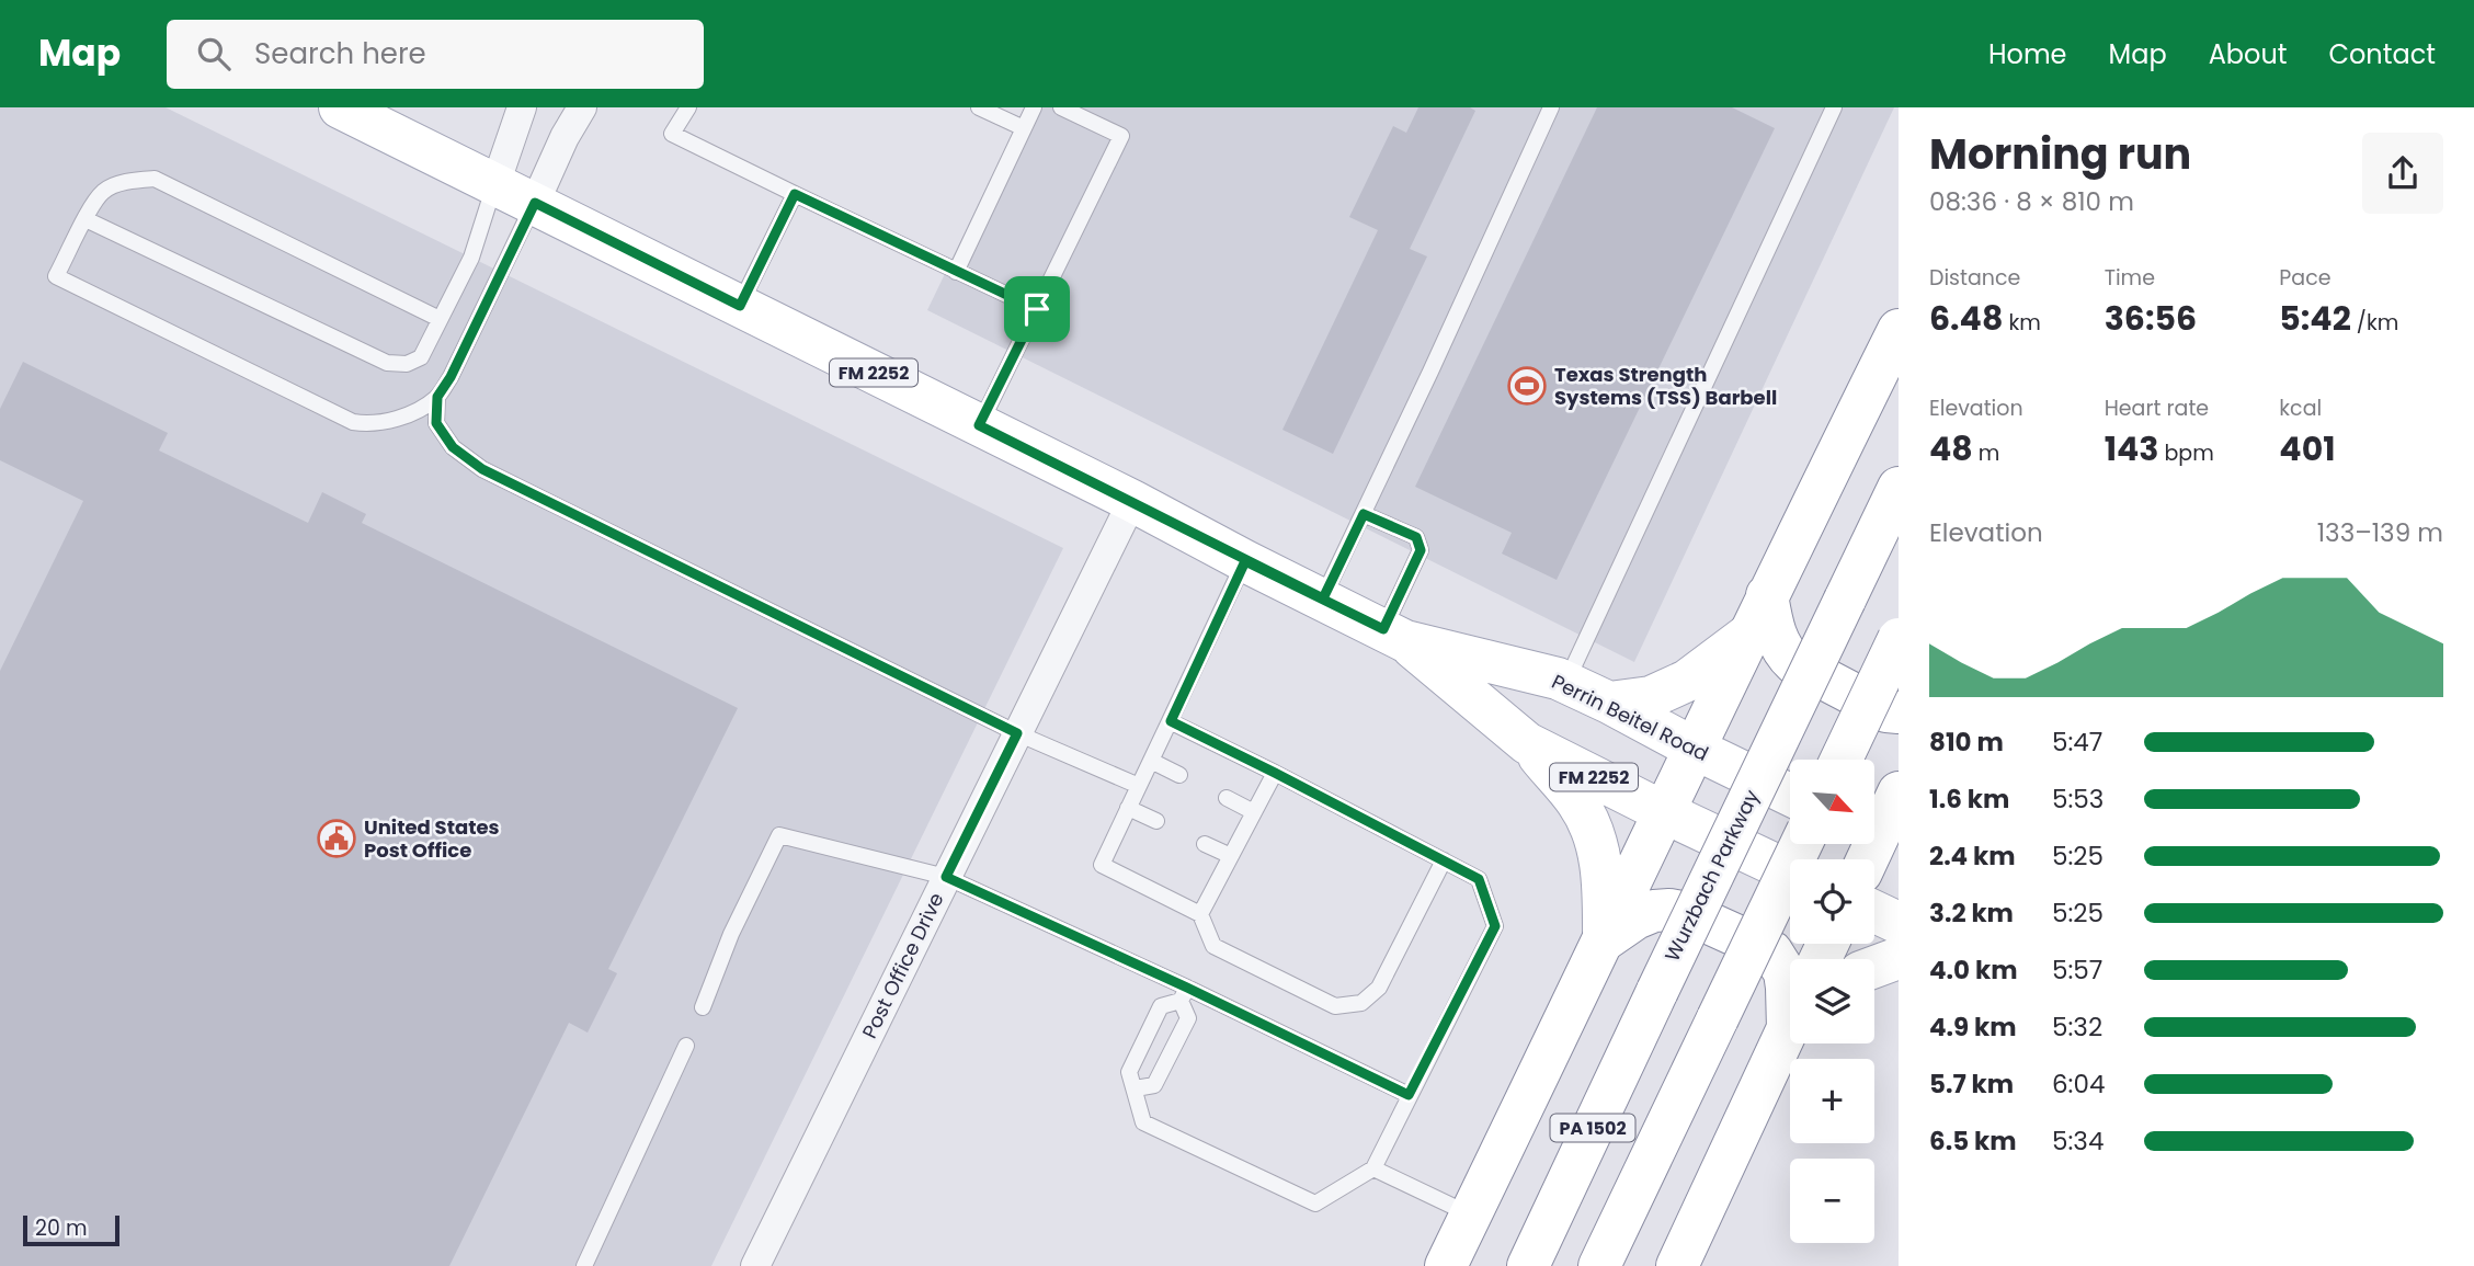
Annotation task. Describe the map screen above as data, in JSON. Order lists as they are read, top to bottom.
{
  "streets": {
    "main road": [
      "FM 2252",
      "Perrin Beitel Road",
      "Wurzbach Parkway",
      "PA 1502"
    ],
    "street": ["Post Office Drive"]
  },
  "crossings": [
    ["Perrin Beitel Road", "Post Office Drive"]
  ],
  "places": {
    "sports": ["Texas Strength Systems (TSS) Barbell"],
    "public building": ["United States Post Office"]
  },
  "scale_bar": "20 m",
  "north": "bottom right",
  "page": {
    "header": "Map",
    "search": "Search here",
    "nav": [
      "Home",
      "Map",
      "About",
      "Contact"
    ],
    "heading": ["Morning run", "08:36 · 8 × 810 m"],
    "stats": [
      ["Distance", "6.48 km"],
      ["Time", "36:56"],
      ["Pace", "5:42 /km"],
      ["Elevation", "48 m"],
      ["Heart rate", "143 bpm"],
      ["kcal", "401"]
    ],
    "chart": ["Elevation", "133–139 m"],
    "list": [
      {
        "name": "810 m",
        "note": "5:47"
      },
      {
        "name": "1.6 km",
        "note": "5:53"
      },
      {
        "name": "2.4 km",
        "note": "5:25"
      },
      {
        "name": "3.2 km",
        "note": "5:25"
      },
      {
        "name": "4.0 km",
        "note": "5:57"
      },
      {
        "name": "4.9 km",
        "note": "5:32"
      },
      {
        "name": "5.7 km",
        "note": "6:04"
      },
      {
        "name": "6.5 km",
        "note": "5:34"
      }
    ],
    "map_buttons": ["+", "−"],
    "scale": "20 m"
  }
}
